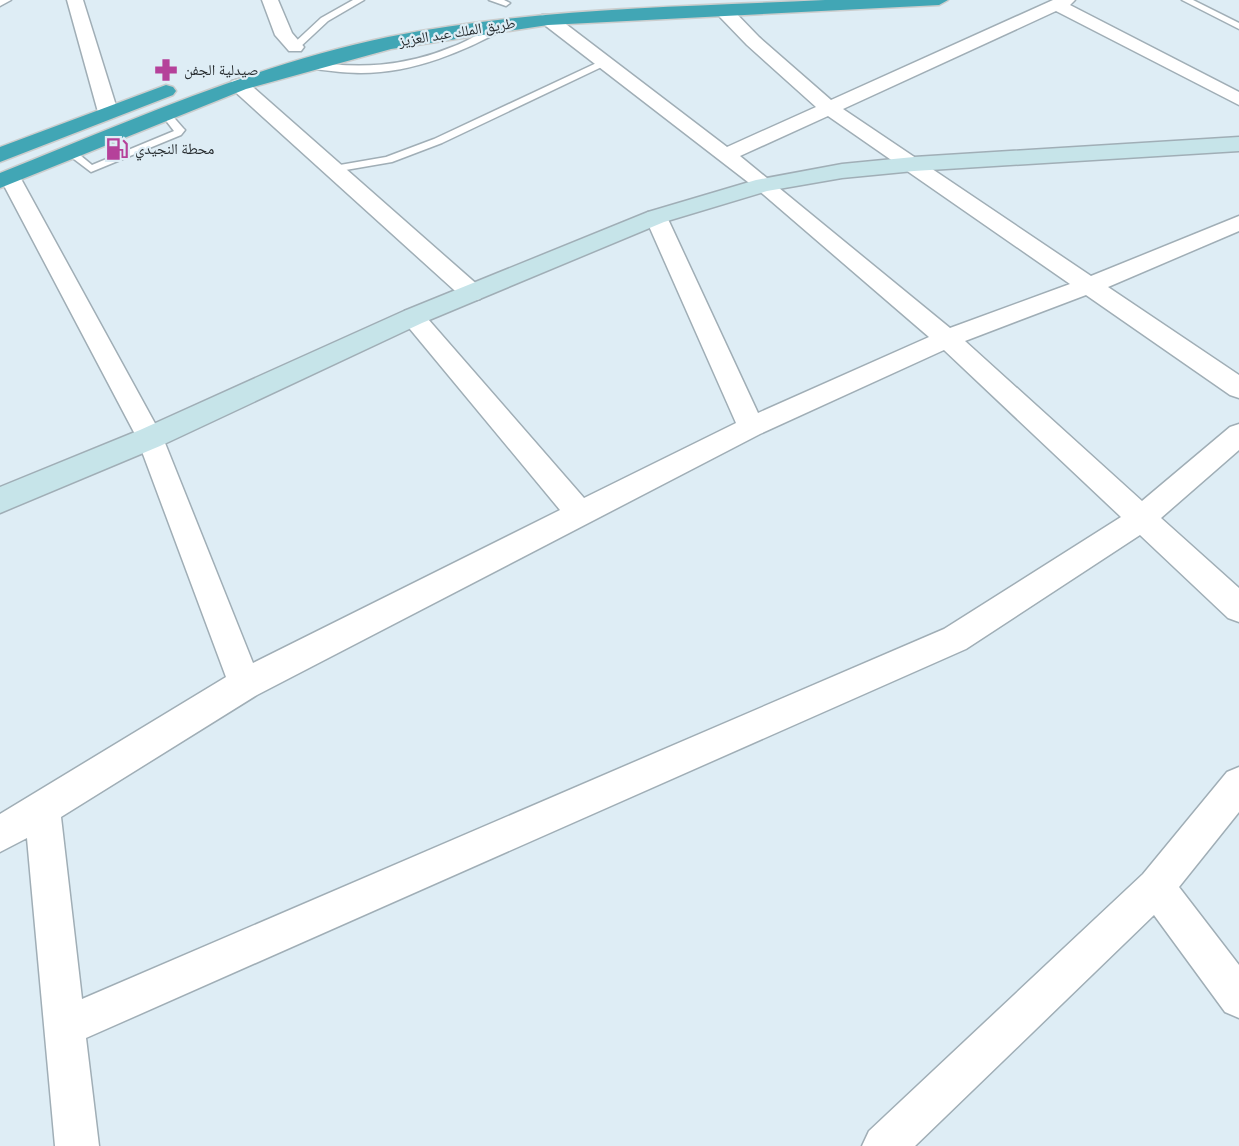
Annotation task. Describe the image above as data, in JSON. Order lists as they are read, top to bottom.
{
  "streets": {
    "highway": ["طريق الملك عبد العزيز"]
  },
  "places": {
    "pharmacy": ["صيدلية الجفن"],
    "fuel station": ["محطة النجيدي"]
  }
}
